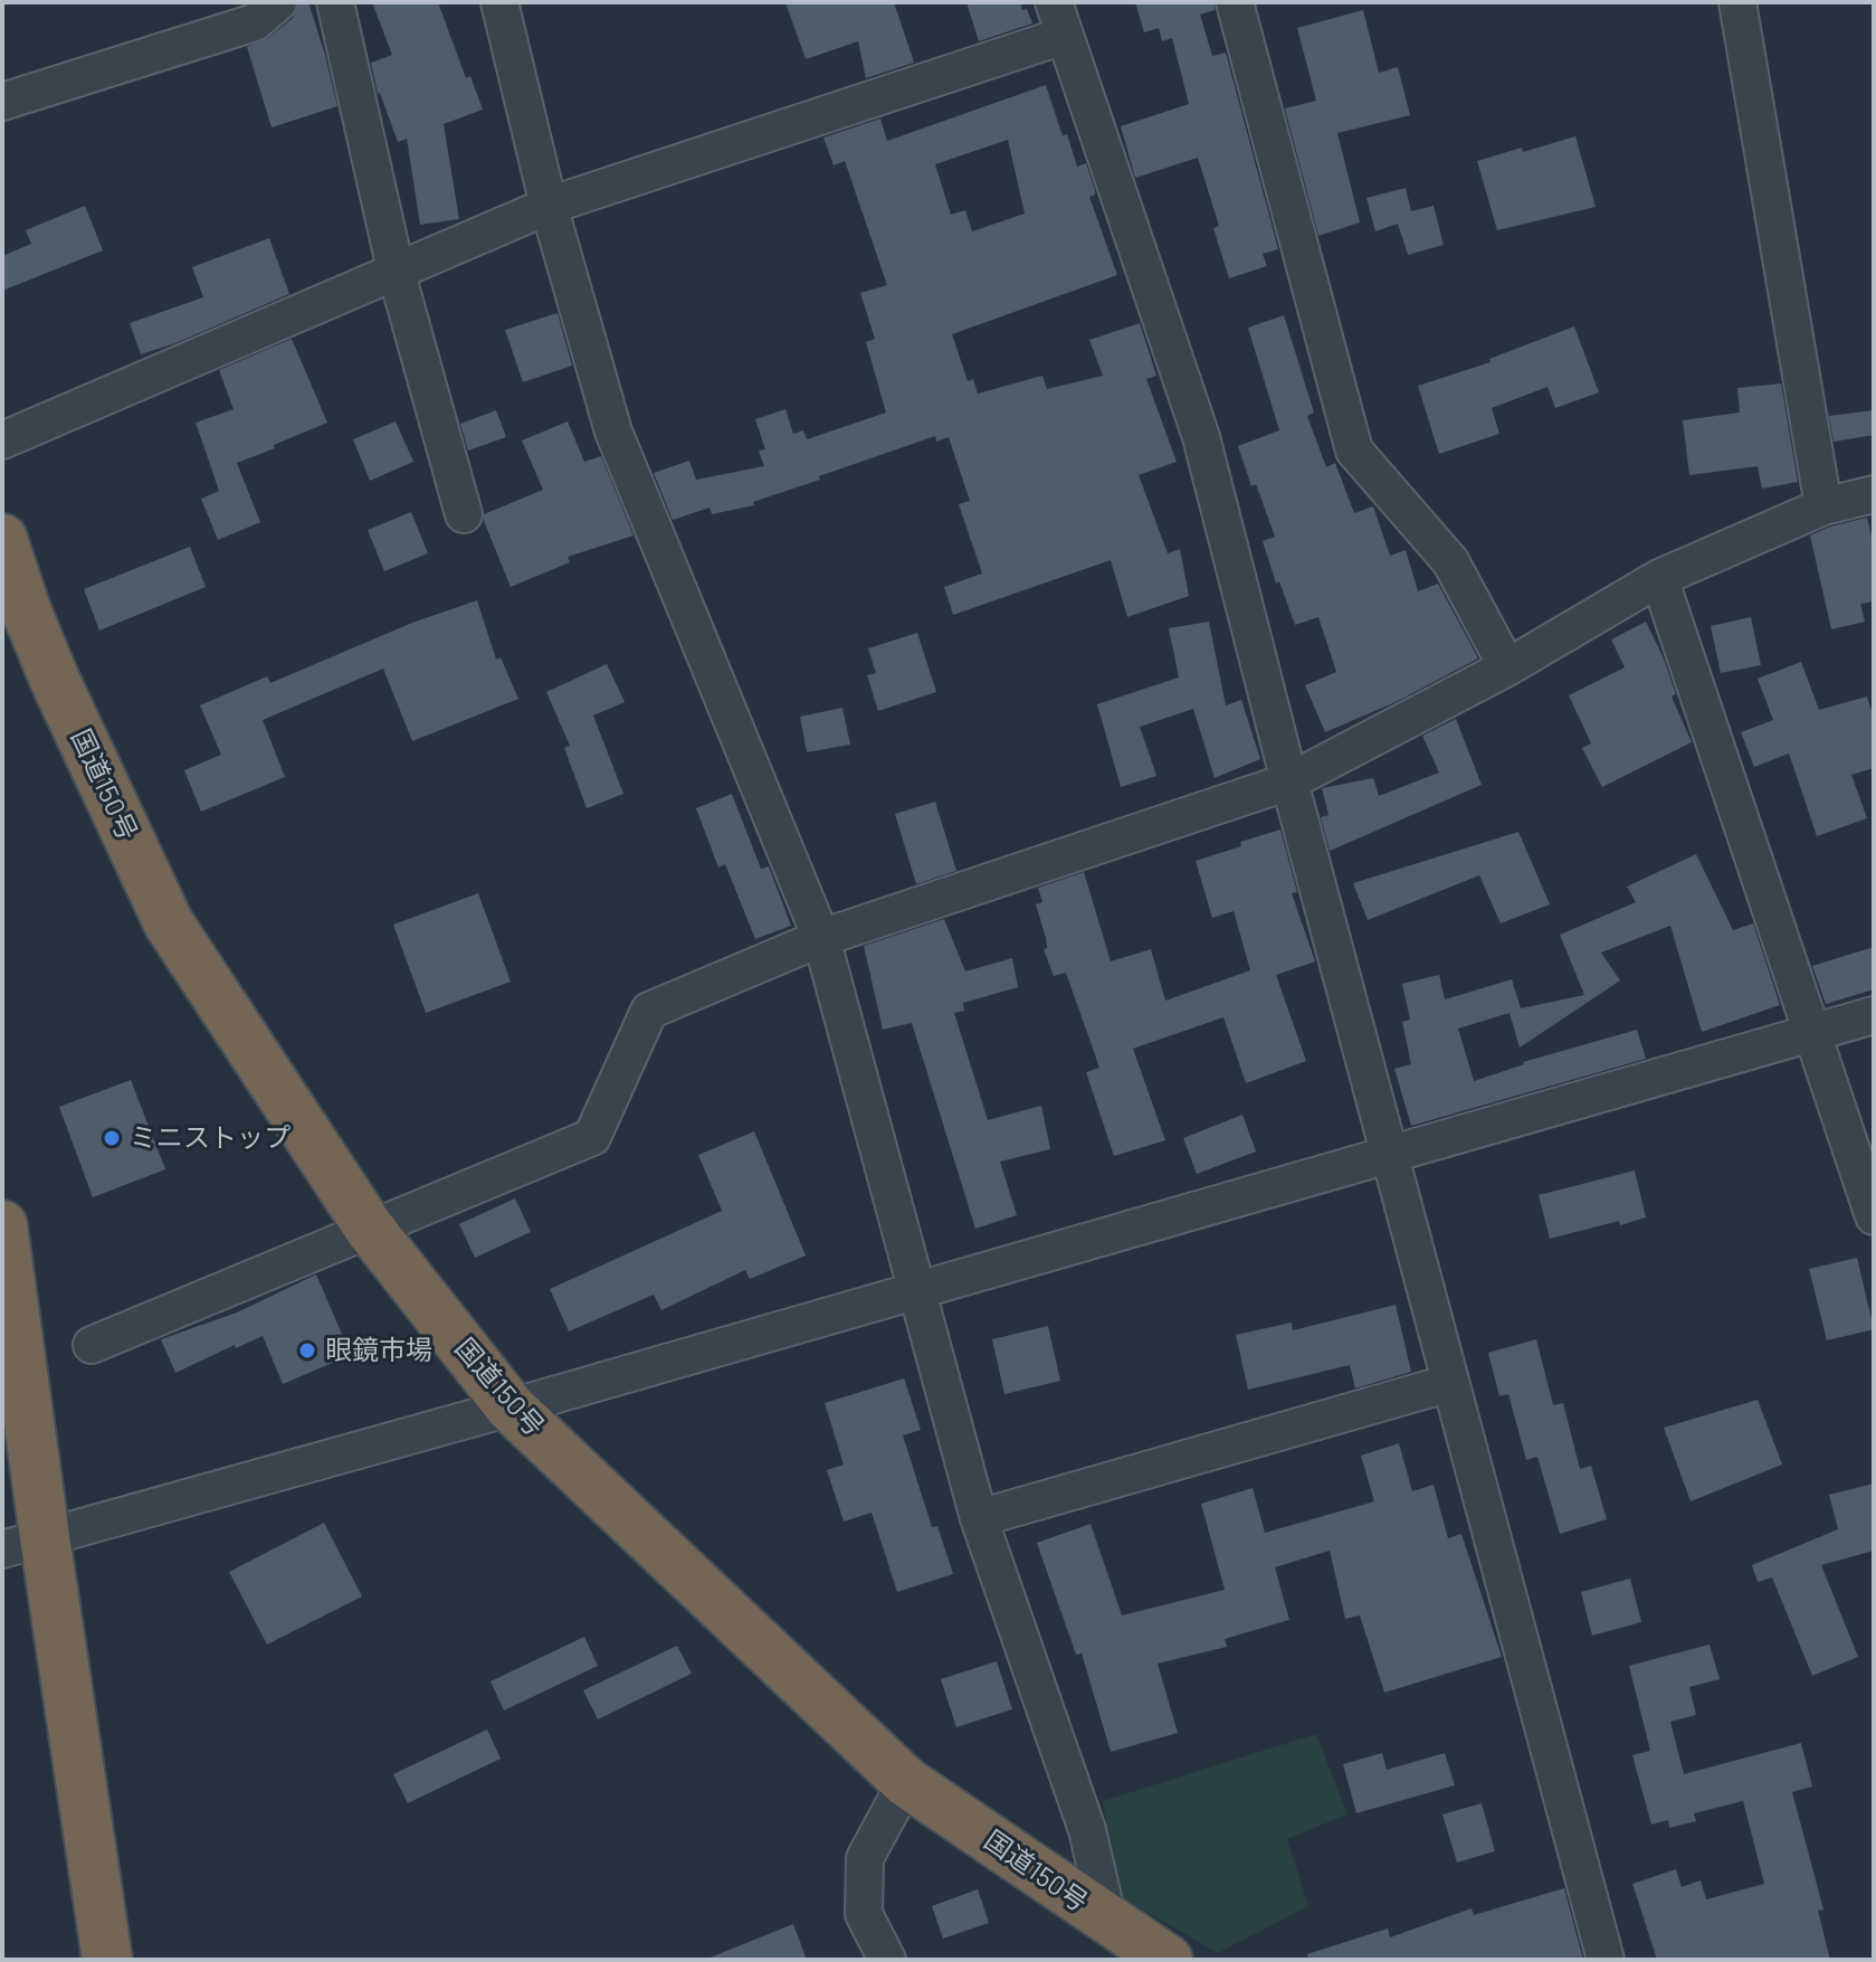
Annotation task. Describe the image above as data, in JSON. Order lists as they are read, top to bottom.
{
  "streets": {
    "highway": ["国道150号"]
  },
  "places": ["ミニストップ", "眼鏡市場"]
}
